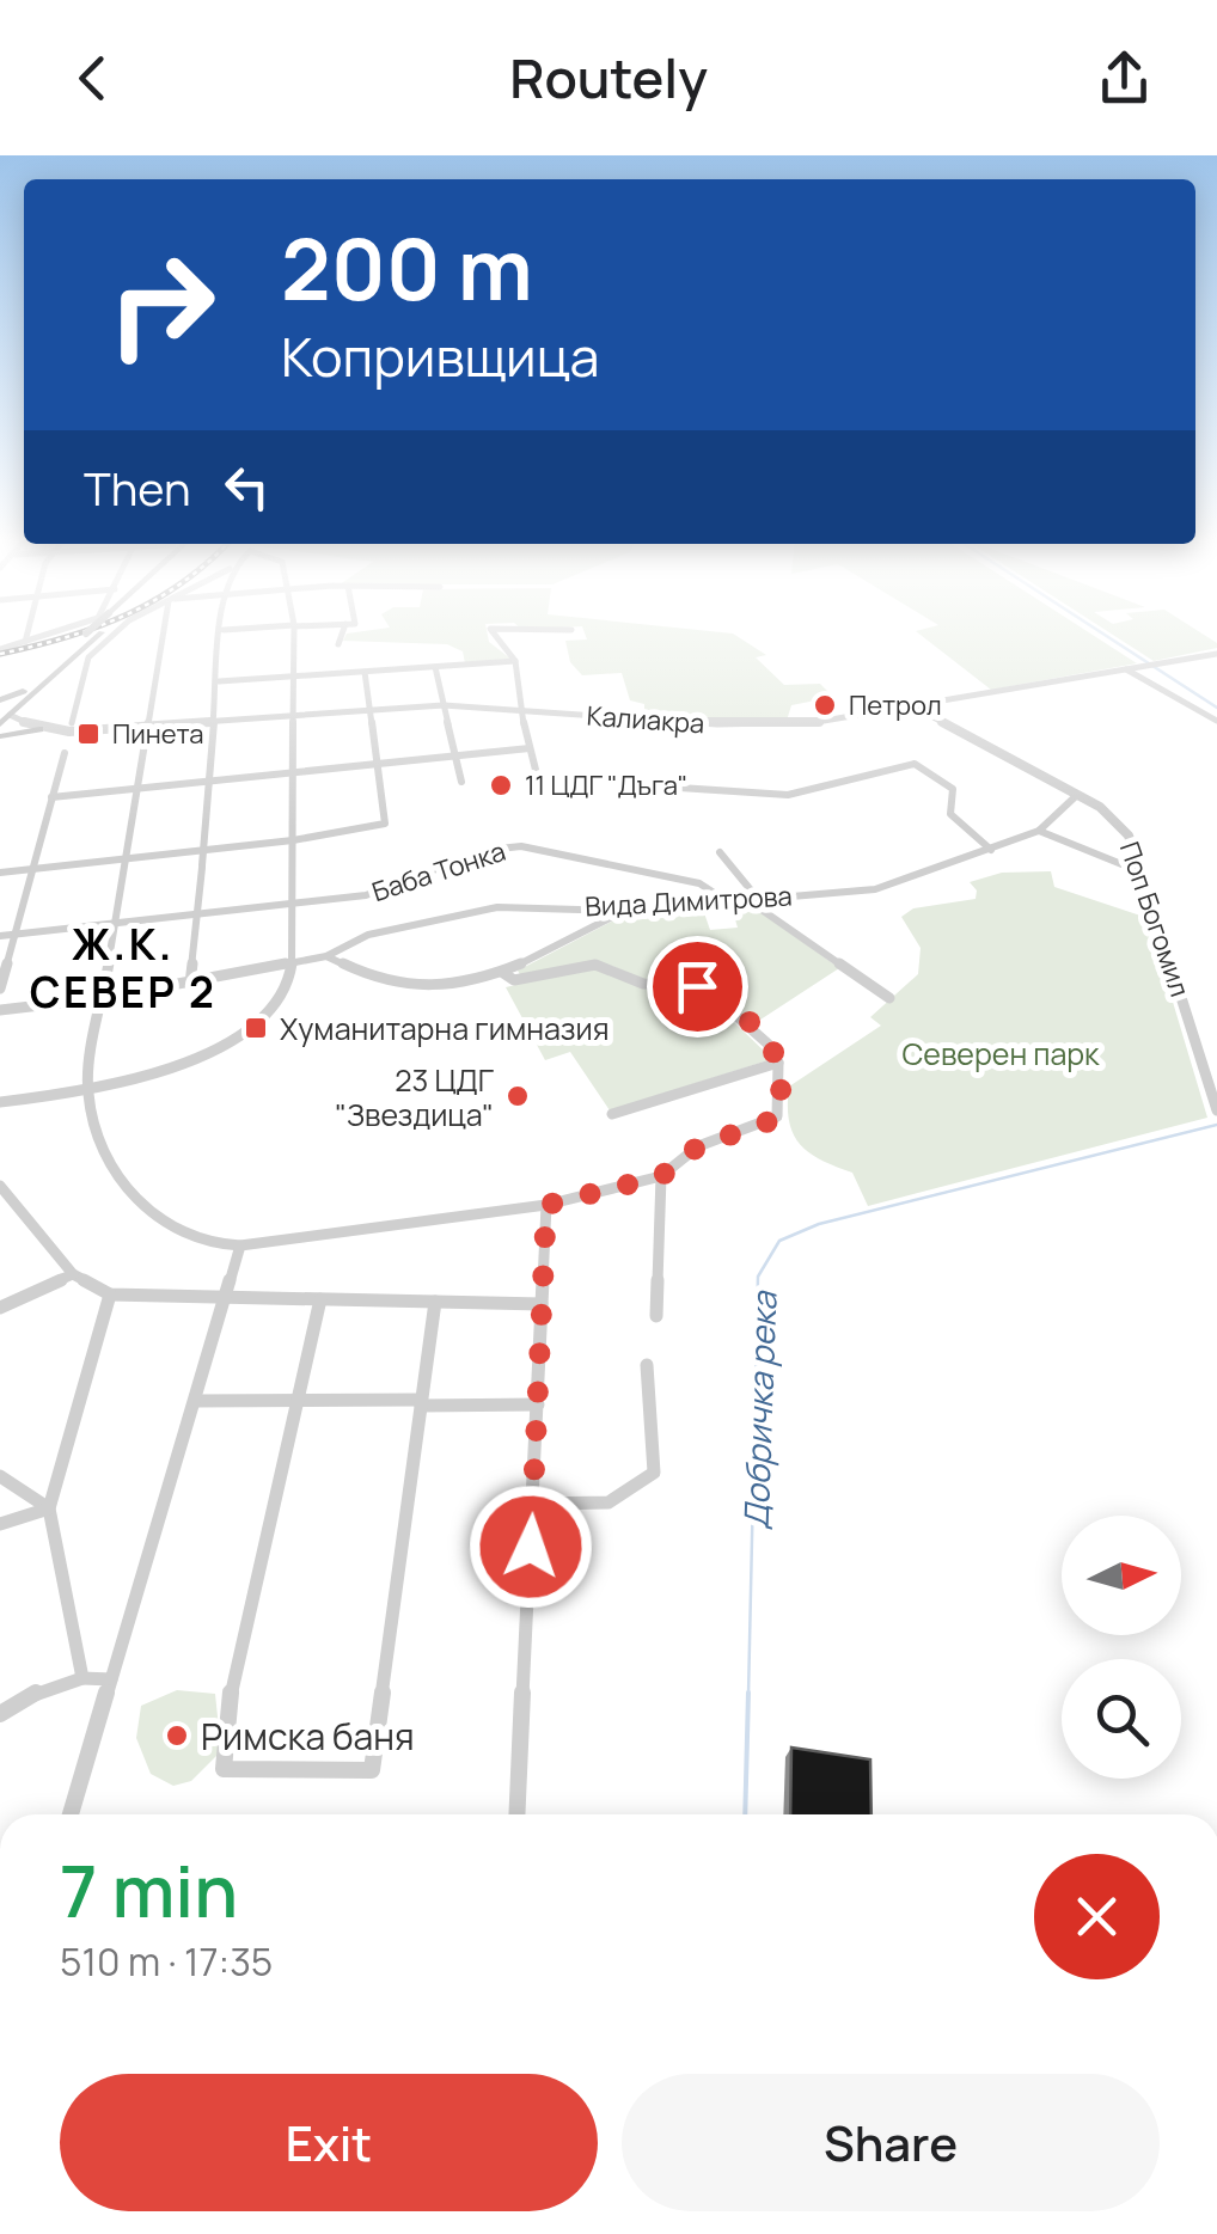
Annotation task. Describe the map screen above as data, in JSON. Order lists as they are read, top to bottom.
{
  "streets": {
    "street": [
      "Калиакра",
      "Баба Тонка",
      "Вида Димитрова",
      "Поп Богомил"
    ]
  },
  "crossings": [
    ["Калиакра", "Поп Богомил"],
    ["Баба Тонка", "Вида Димитрова"],
    ["Вида Димитрова", "Поп Богомил"]
  ],
  "districts": ["Ж.К. СЕВЕР 2"],
  "water": ["Добричка река"],
  "parks": ["Северен парк"],
  "places": {
    "other": [
      "Петрол",
      "11 ЦДГ \"Дъга\"",
      "23 ЦДГ \"Звездица\"",
      "Римска баня"
    ],
    "transit": ["Пинета", "Хуманитарна гимназия"]
  },
  "north": "right",
  "page": {
    "header": "Routely",
    "turn": ["200 m", "Копривщица"],
    "then": "Then",
    "heading": ["7 min", "510 m · 17:35"],
    "buttons": ["Exit", "Share"]
  }
}
